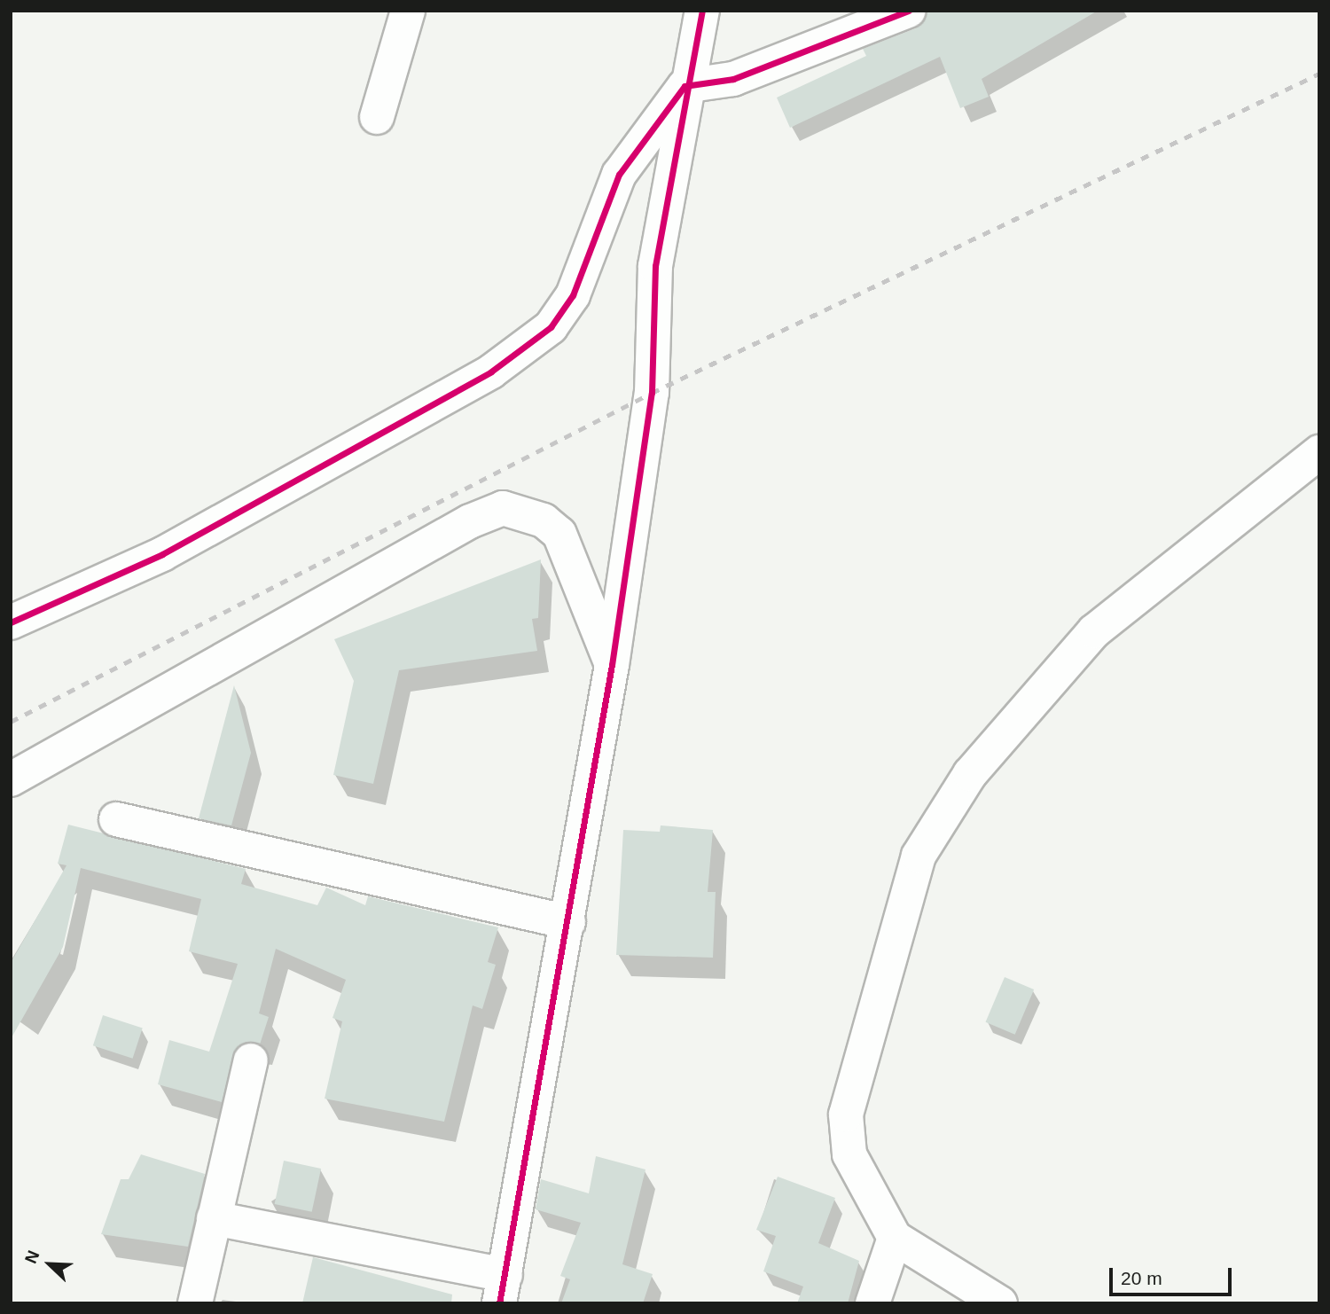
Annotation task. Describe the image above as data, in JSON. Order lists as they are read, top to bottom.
{
  "scale_bar": "20 m",
  "north": "top left"
}
